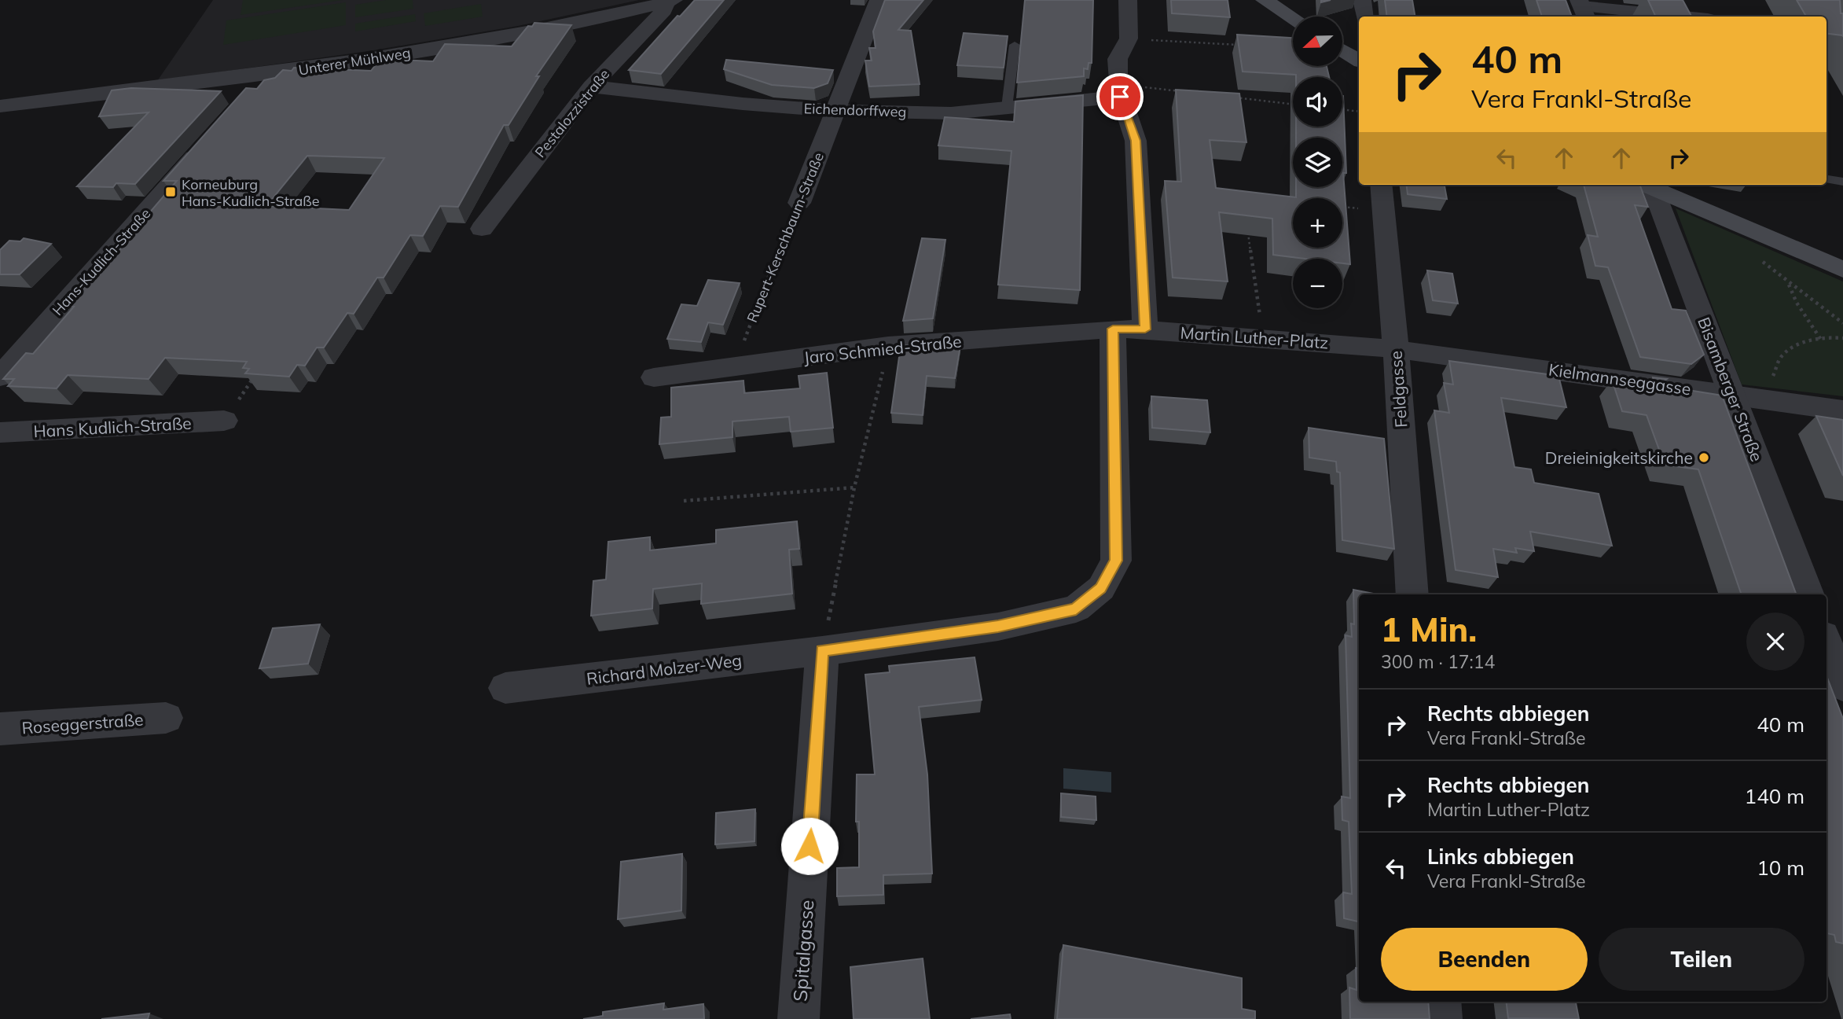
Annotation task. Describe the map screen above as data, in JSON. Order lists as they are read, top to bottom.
{
  "streets": {
    "street": [
      "Unterer Mühlweg",
      "Eichendorffweg",
      "Pestalozzistraße",
      "Rupert-Kerschbaum-Straße",
      "Hans-Kudlich-Straße",
      "Martin Luther-Platz",
      "Jaro Schmied-Straße",
      "Kielmannseggasse",
      "Feldgasse",
      "Bisamberger Straße",
      "Hans Kudlich-Straße",
      "Richard Molzer-Weg",
      "Roseggerstraße",
      "Spitalgasse"
    ]
  },
  "crossings": [
    ["Unterer Mühlweg", "Pestalozzistraße"],
    ["Eichendorffweg", "Pestalozzistraße"],
    ["Eichendorffweg", "Rupert-Kerschbaum-Straße"],
    ["Rupert-Kerschbaum-Straße", "Jaro Schmied-Straße"],
    ["Martin Luther-Platz", "Jaro Schmied-Straße"],
    ["Martin Luther-Platz", "Kielmannseggasse"],
    ["Martin Luther-Platz", "Feldgasse"],
    ["Martin Luther-Platz", "Richard Molzer-Weg"],
    ["Jaro Schmied-Straße", "Richard Molzer-Weg"],
    ["Kielmannseggasse", "Feldgasse"],
    ["Kielmannseggasse", "Bisamberger Straße"],
    ["Richard Molzer-Weg", "Spitalgasse"]
  ],
  "places": {
    "transit": ["Korneuburg Hans-Kudlich-Straße"],
    "other": ["Dreieinigkeitskirche"]
  },
  "north": "left",
  "page": {
    "map_buttons": ["+", "−"],
    "turn": ["40 m", "Vera Frankl-Straße"],
    "heading": ["1 Min.", "300 m · 17:14"],
    "list": [
      {
        "name": "Rechts abbiegen",
        "note": "Vera Frankl-Straße",
        "value": "40 m"
      },
      {
        "name": "Rechts abbiegen",
        "note": "Martin Luther-Platz",
        "value": "140 m"
      },
      {
        "name": "Links abbiegen",
        "note": "Vera Frankl-Straße",
        "value": "10 m"
      }
    ],
    "buttons": ["Beenden", "Teilen"]
  }
}
